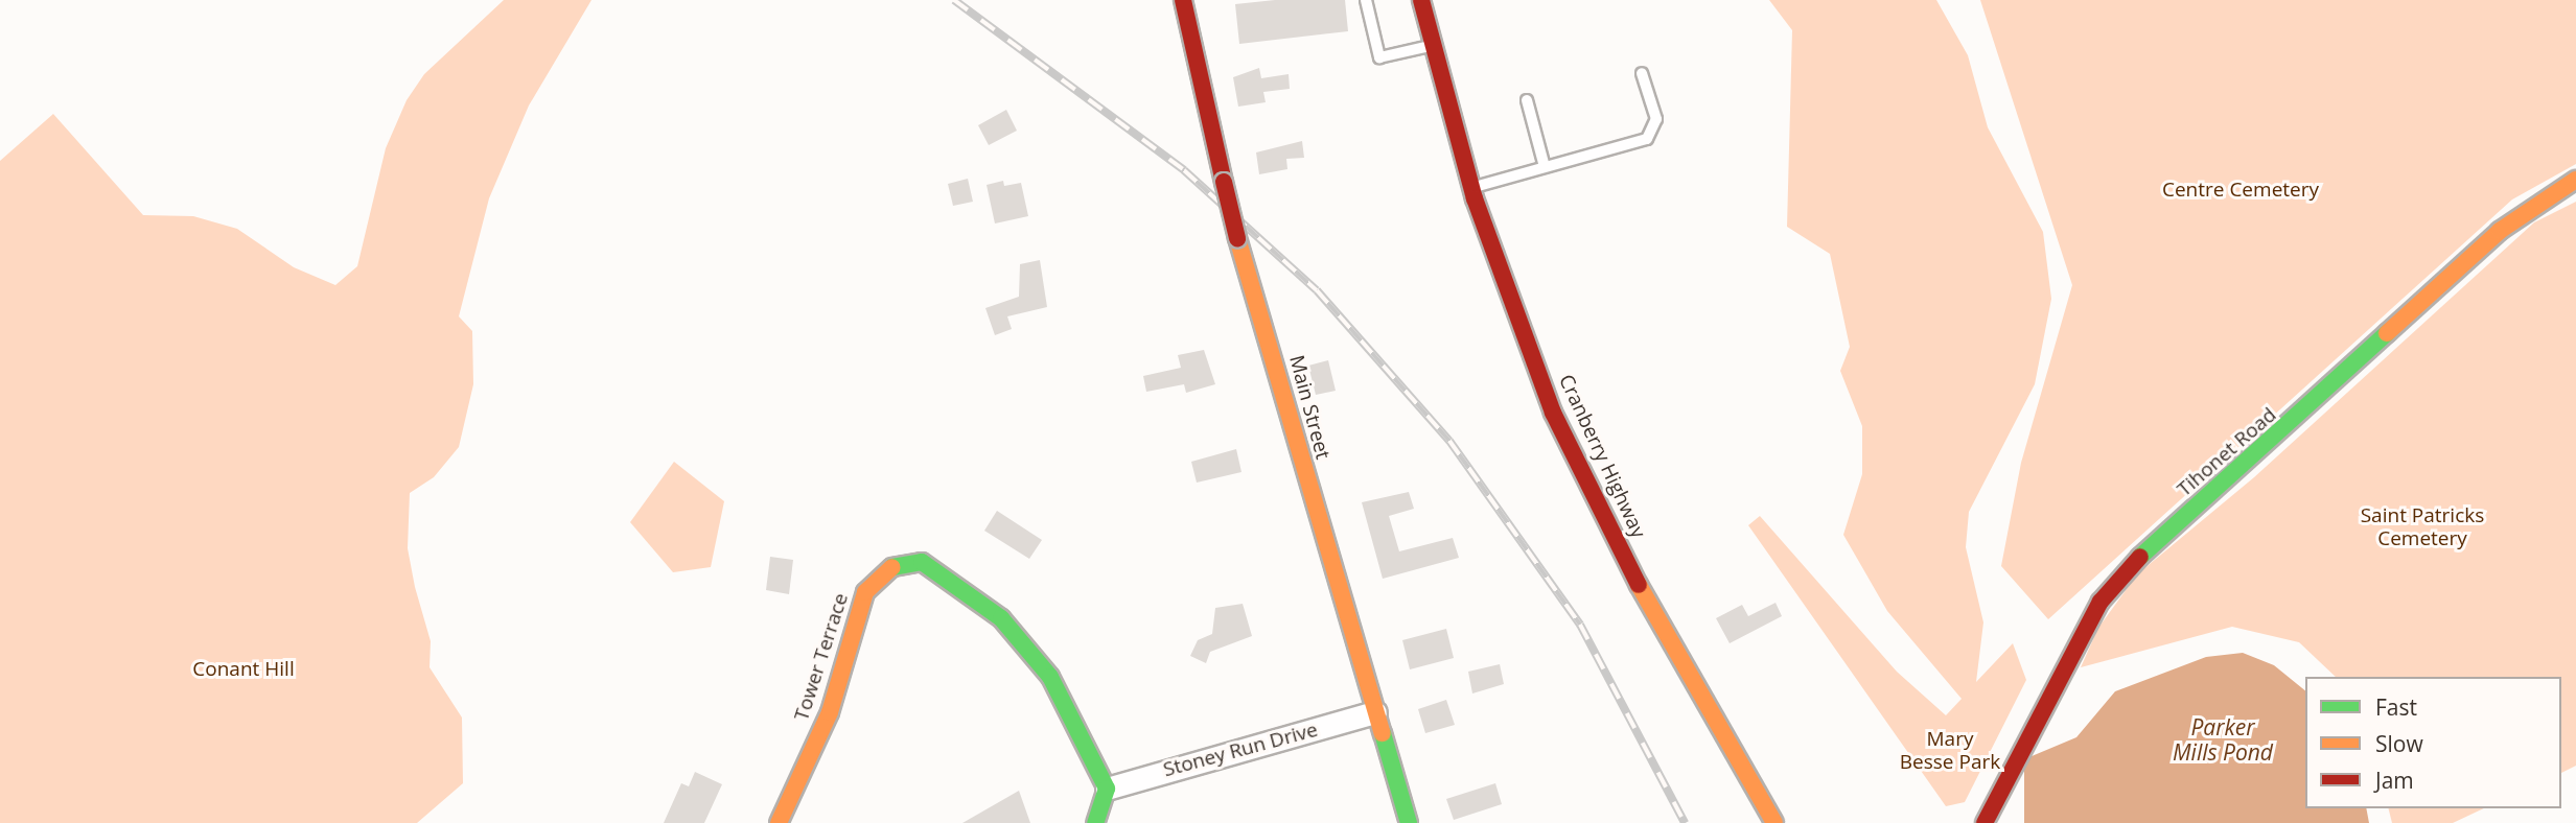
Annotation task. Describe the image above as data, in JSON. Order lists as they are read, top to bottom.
{
  "streets": {
    "main road": [
      "Main Street",
      "Tihonet Road",
      "Cranberry Highway",
      "Tower Terrace"
    ],
    "street": ["Stoney Run Drive"]
  },
  "crossings": [
    ["Main Street", "Stoney Run Drive"],
    ["Tower Terrace", "Stoney Run Drive"]
  ],
  "water": ["Parker Mills Pond"],
  "parks": [
    "Centre Cemetery",
    "Saint Patricks Cemetery",
    "Conant Hill",
    "Mary Besse Park"
  ],
  "legend": ["Fast", "Slow", "Jam"]
}
